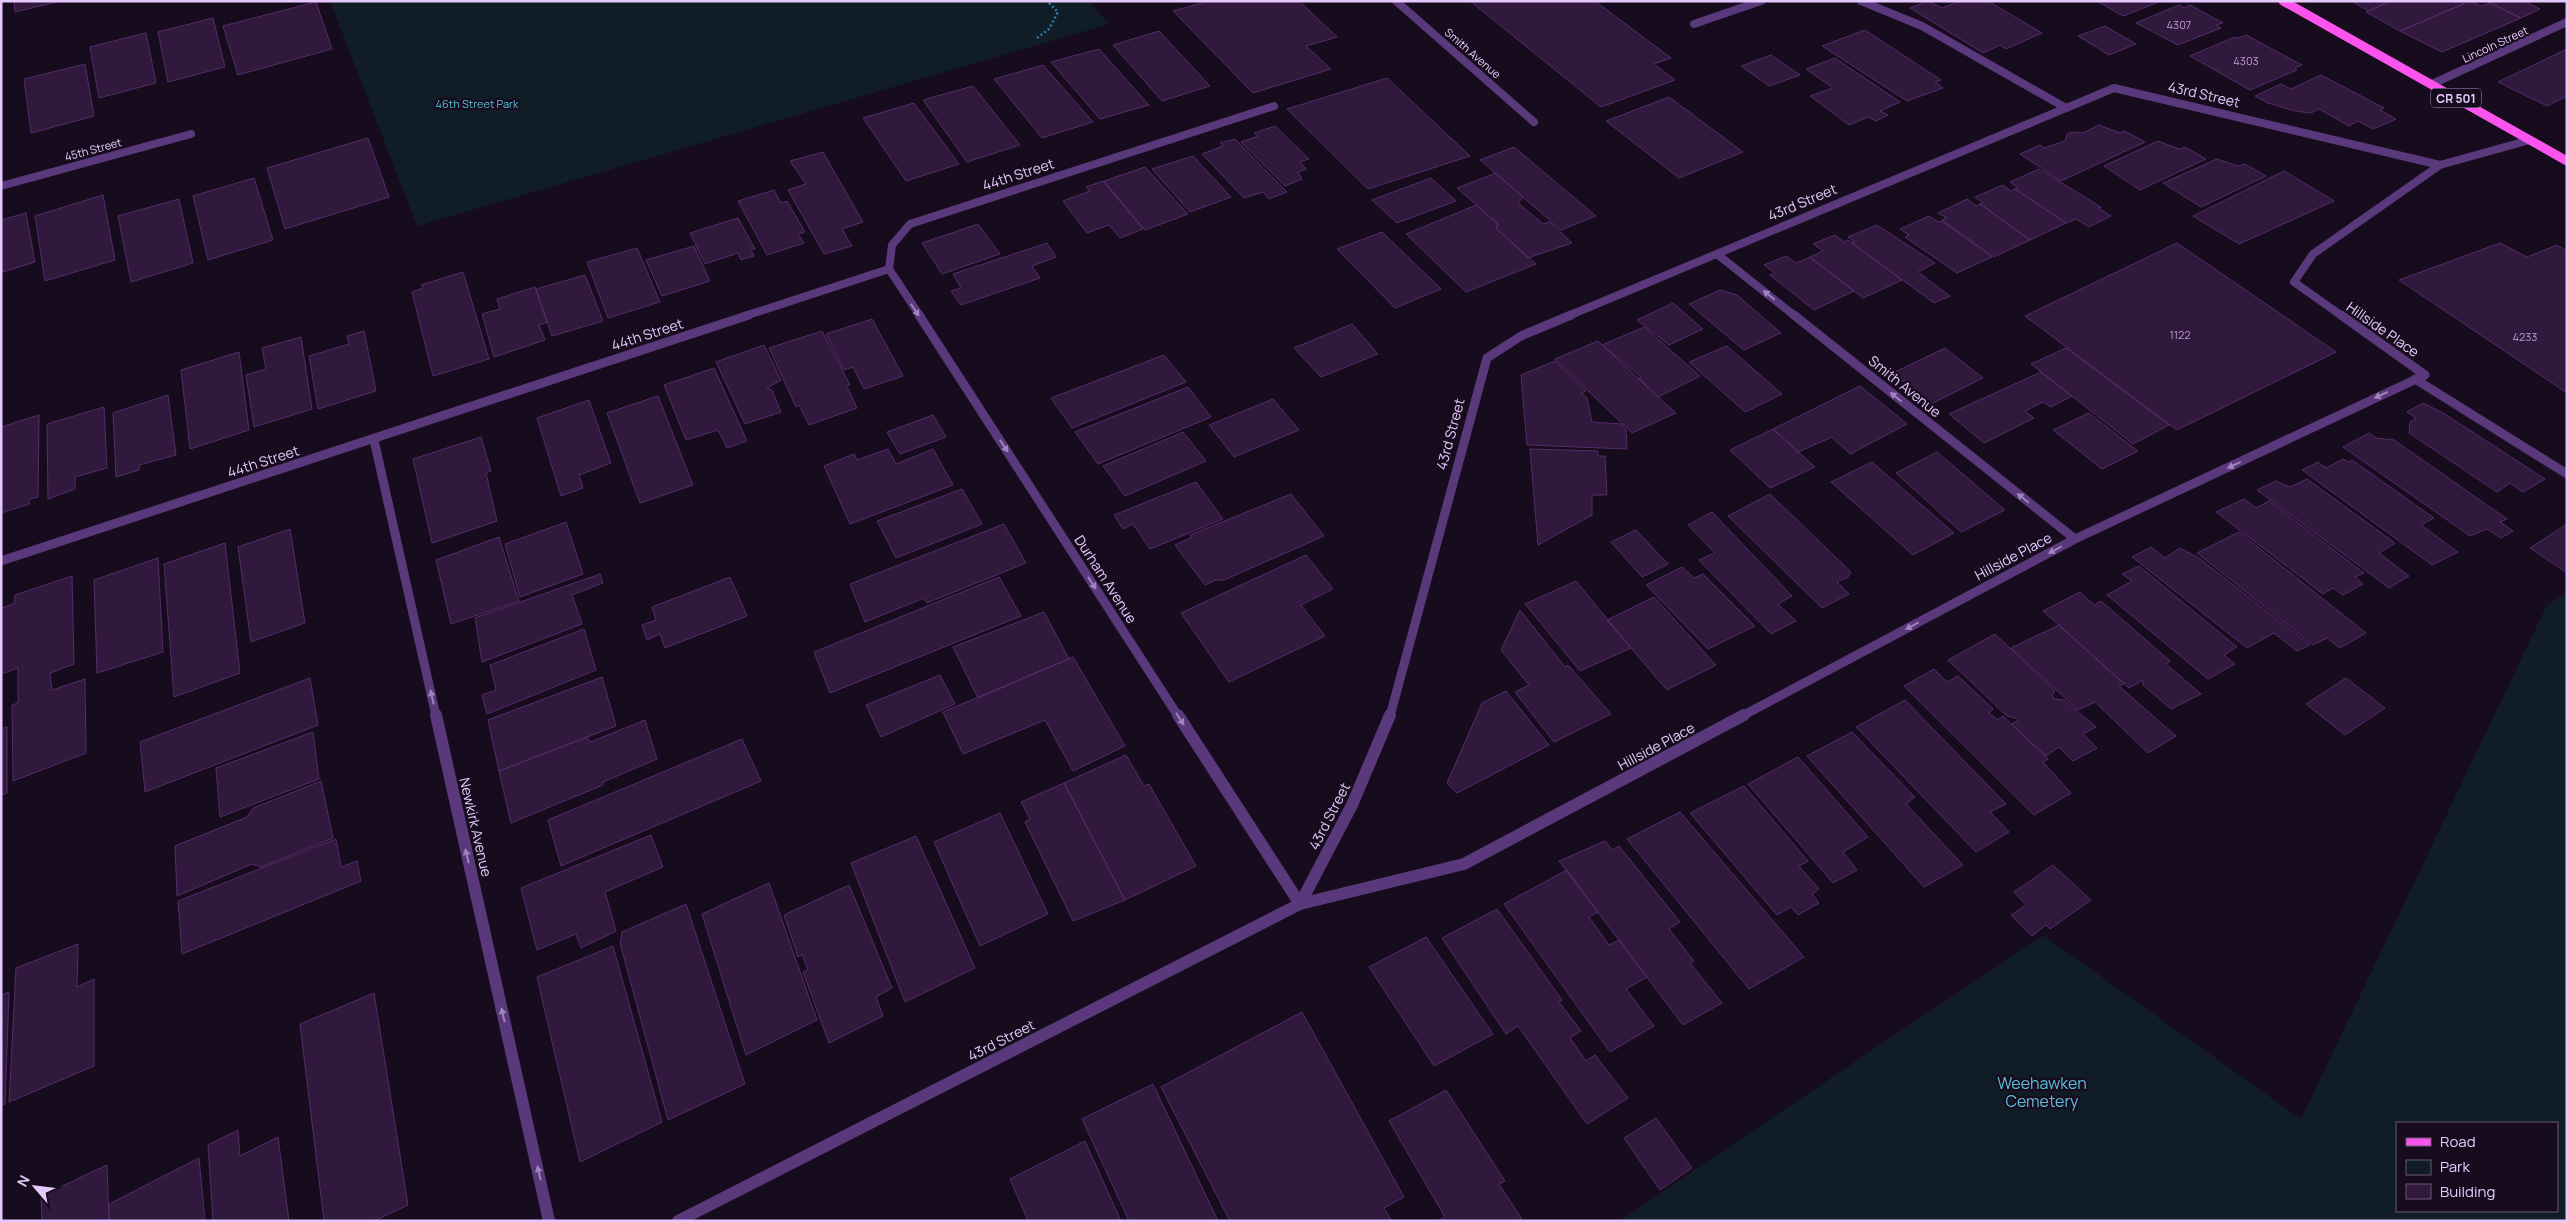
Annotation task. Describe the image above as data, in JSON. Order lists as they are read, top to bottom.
{
  "streets": {
    "main road": ["CR 501"],
    "street": [
      "Lincoln Street",
      "Smith Avenue",
      "43rd Street",
      "45th Street",
      "44th Street",
      "Hillside Place",
      "Durham Avenue",
      "Newkirk Avenue"
    ]
  },
  "crossings": [
    ["Lincoln Street", "CR 501"],
    ["Smith Avenue", "43rd Street"],
    ["Smith Avenue", "Hillside Place"],
    ["43rd Street", "CR 501"],
    ["43rd Street", "Hillside Place"],
    ["43rd Street", "Durham Avenue"],
    ["44th Street", "Durham Avenue"],
    ["44th Street", "Newkirk Avenue"],
    ["Hillside Place", "Durham Avenue"]
  ],
  "one_way": [
    "Smith Avenue",
    "Hillside Place",
    "Durham Avenue",
    "Newkirk Avenue"
  ],
  "parks": ["46th Street Park", "Weehawken Cemetery"],
  "house_numbers": [
    "4307",
    "4303",
    "1122",
    "4233"
  ],
  "legend": ["Road", "Park", "Building"],
  "north": "top left"
}
